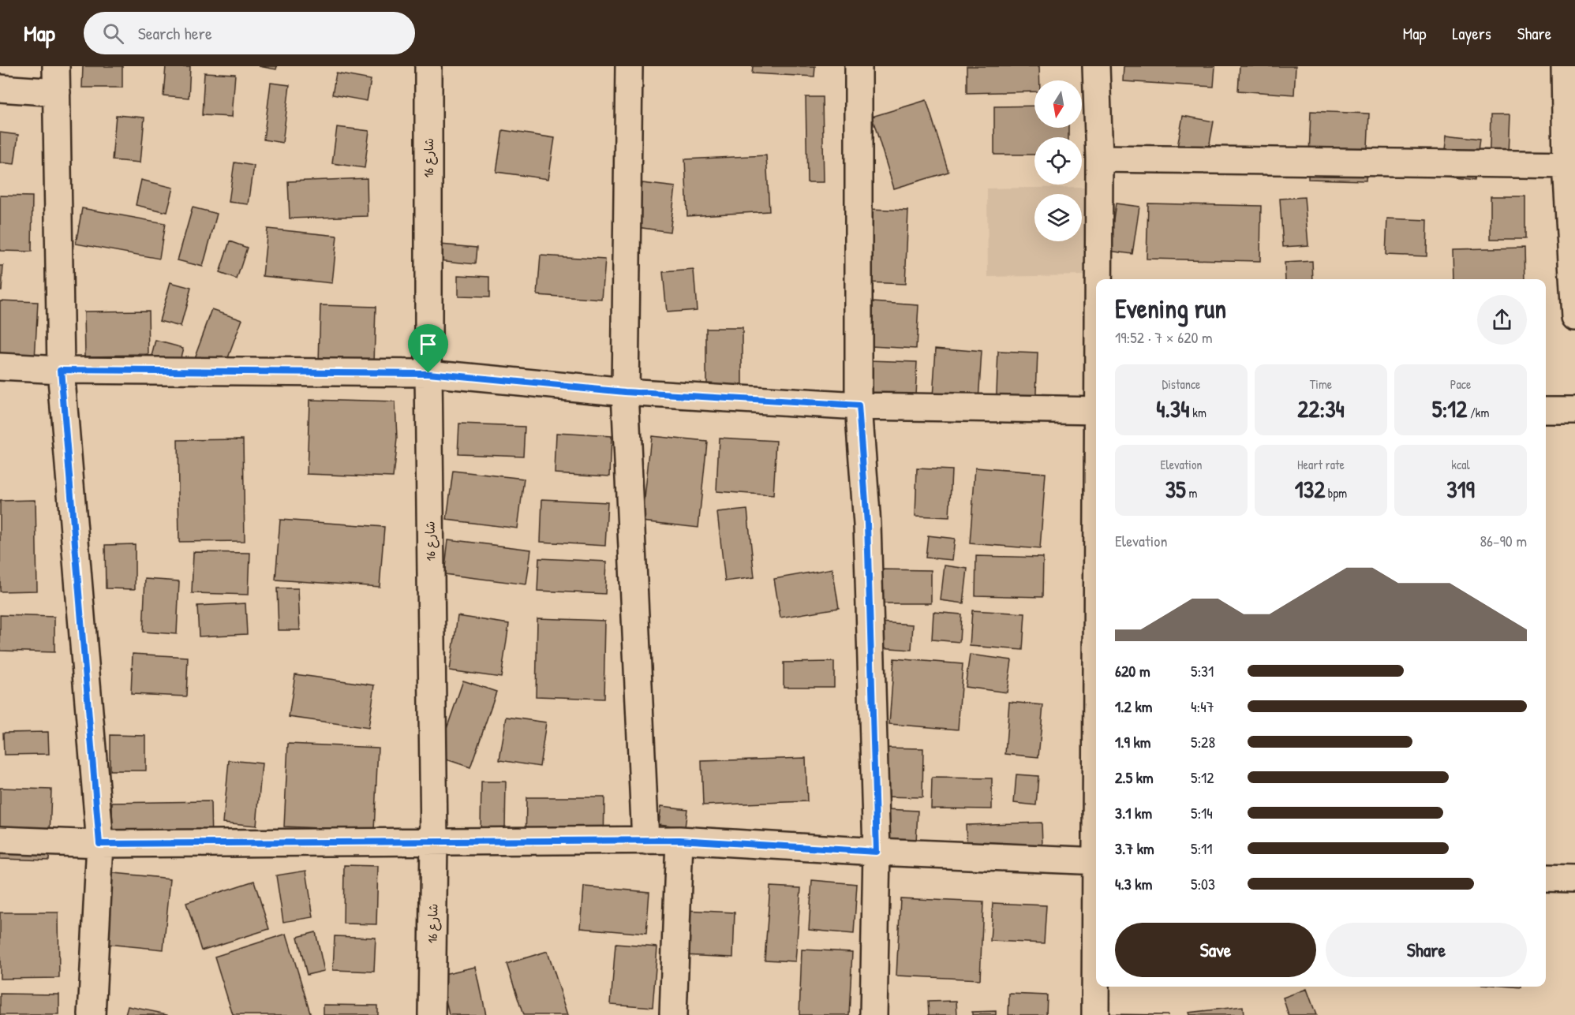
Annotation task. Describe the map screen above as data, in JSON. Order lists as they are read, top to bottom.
{
  "streets": {
    "street": ["شارع 16"]
  },
  "north": "bottom",
  "page": {
    "header": "Map",
    "search": "Search here",
    "nav": ["Map", "Layers", "Share"],
    "heading": ["Evening run", "19:52 · 7 × 620 m"],
    "stats": [
      ["Distance", "4.34 km"],
      ["Time", "22:34"],
      ["Pace", "5:12 /km"],
      ["Elevation", "35 m"],
      ["Heart rate", "132 bpm"],
      ["kcal", "319"]
    ],
    "chart": ["Elevation", "86–90 m"],
    "list": [
      {
        "name": "620 m",
        "note": "5:31"
      },
      {
        "name": "1.2 km",
        "note": "4:47"
      },
      {
        "name": "1.9 km",
        "note": "5:28"
      },
      {
        "name": "2.5 km",
        "note": "5:12"
      },
      {
        "name": "3.1 km",
        "note": "5:14"
      },
      {
        "name": "3.7 km",
        "note": "5:11"
      },
      {
        "name": "4.3 km",
        "note": "5:03"
      }
    ],
    "buttons": ["Save", "Share"]
  }
}
